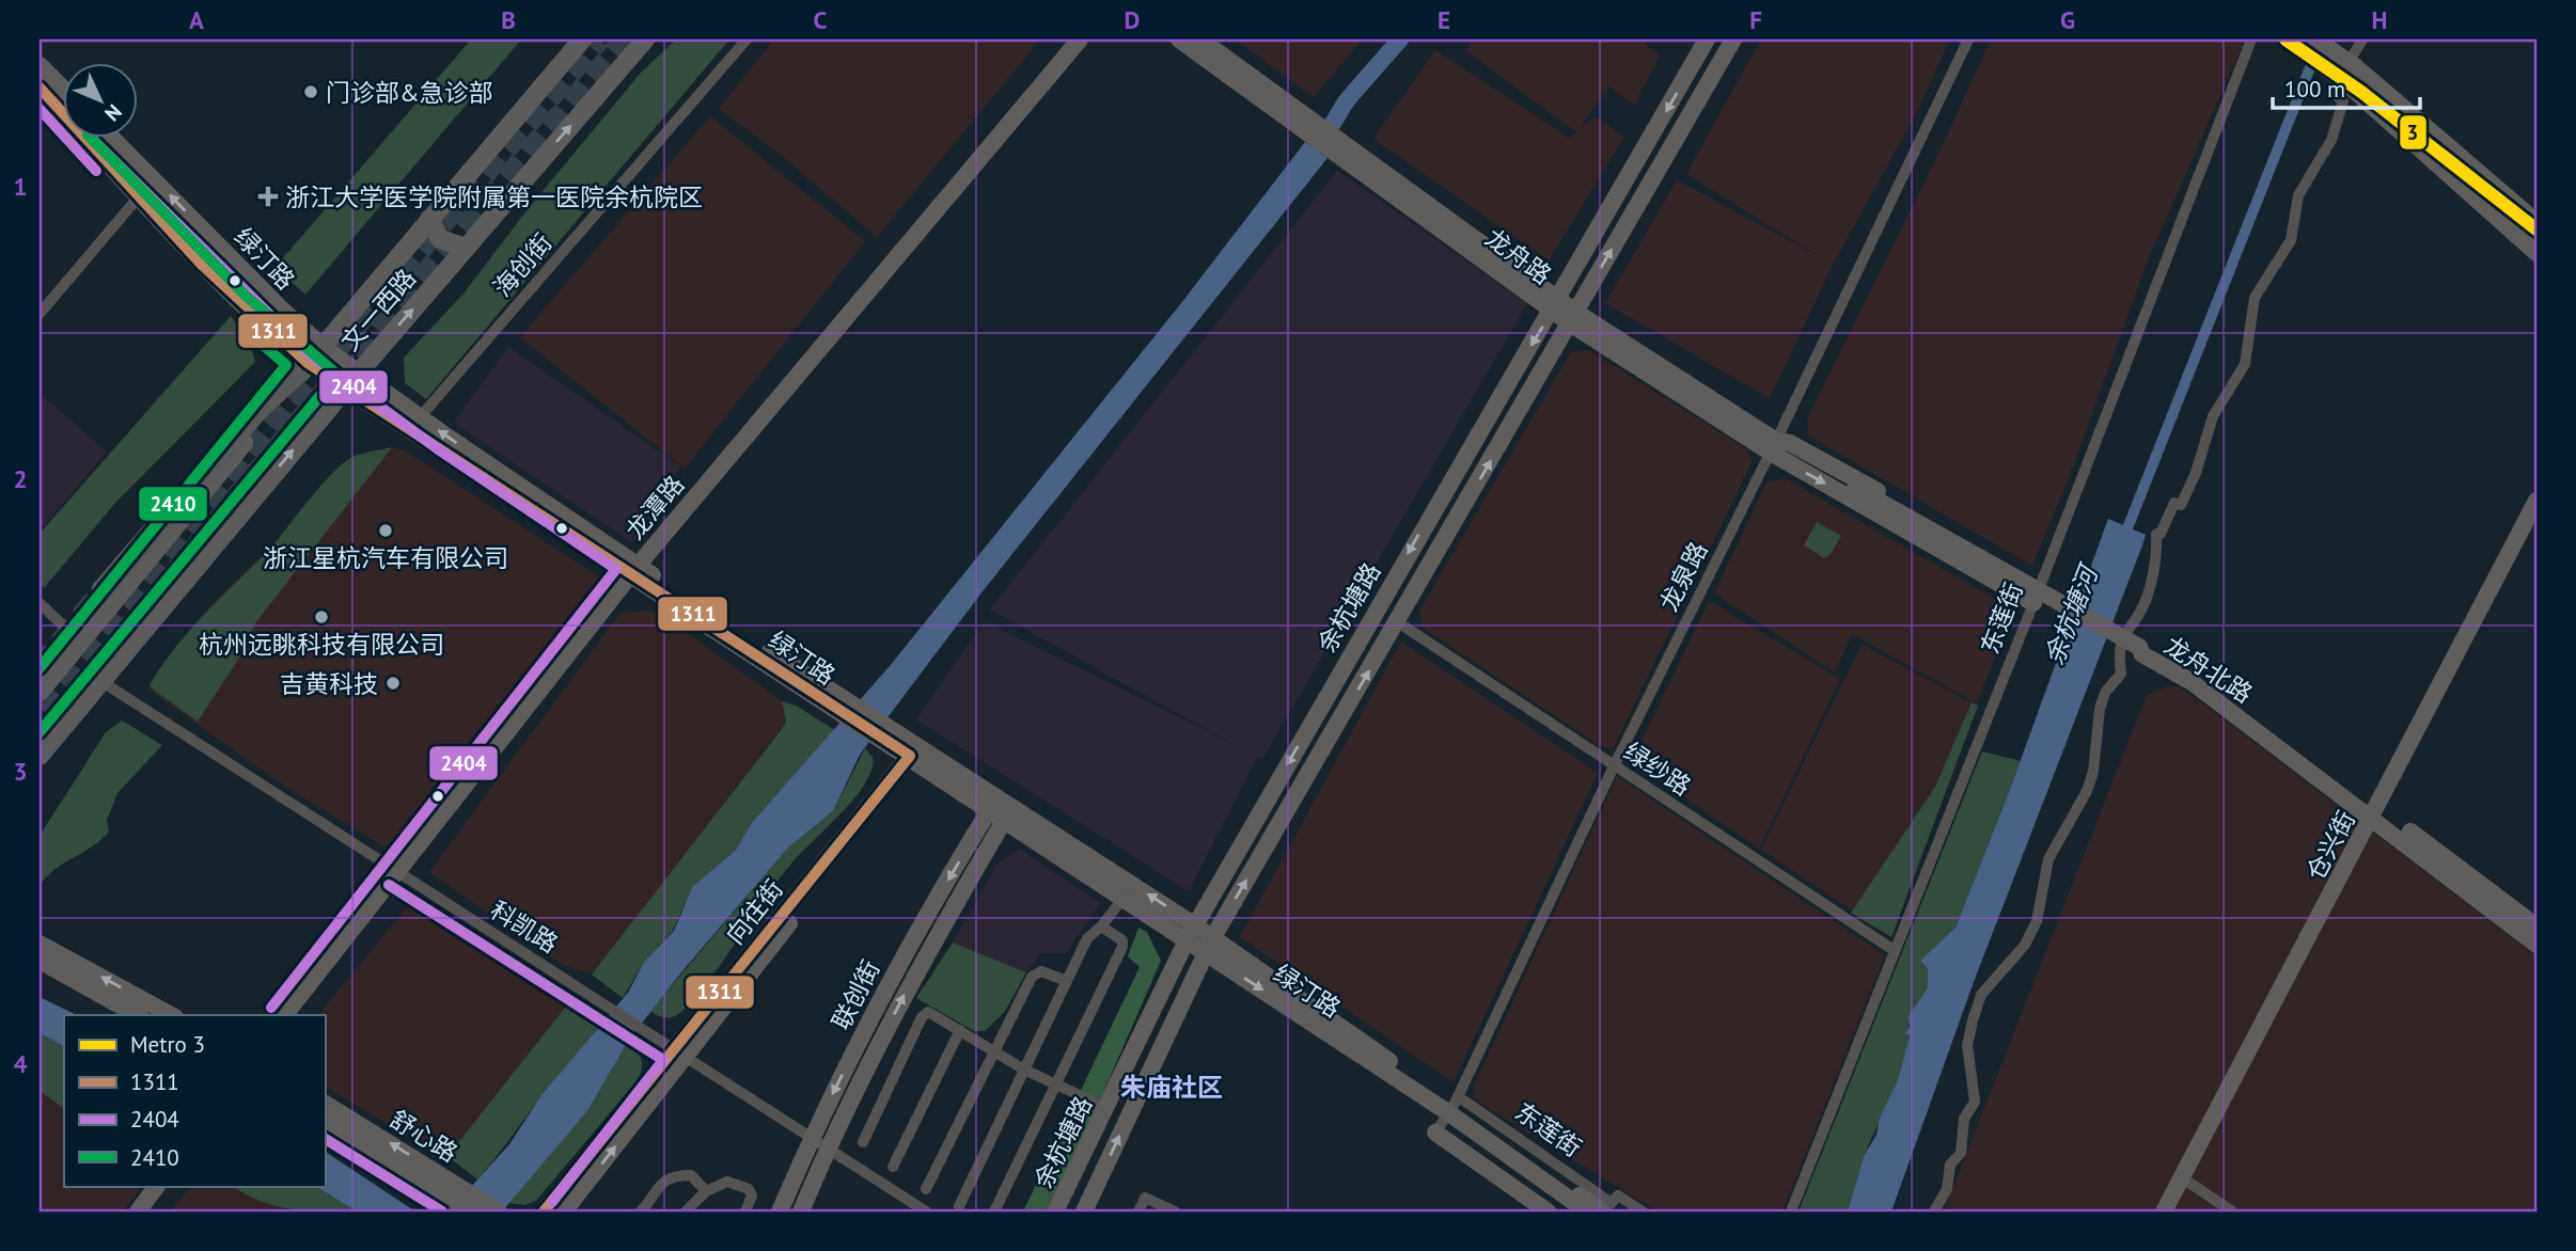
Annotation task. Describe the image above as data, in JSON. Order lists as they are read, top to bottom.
{
  "streets": {
    "main road": ["文一西路"],
    "street": [
      "龙舟路",
      "绿汀路",
      "海创街",
      "龙潭路",
      "龙泉路",
      "余杭塘路",
      "东莲街",
      "龙舟北路",
      "绿纱路",
      "仓兴街",
      "向往街",
      "科凯路",
      "联创街",
      "舒心路"
    ]
  },
  "crossings": [
    ["龙舟路", "龙泉路"],
    ["龙舟路", "余杭塘路"],
    ["龙舟路", "东莲街"],
    ["龙舟路", "龙舟北路"],
    ["绿汀路", "海创街"],
    ["绿汀路", "文一西路"],
    ["绿汀路", "龙潭路"],
    ["绿汀路", "龙泉路"],
    ["绿汀路", "余杭塘路"],
    ["绿汀路", "向往街"],
    ["绿汀路", "联创街"],
    ["文一西路", "科凯路"],
    ["龙潭路", "科凯路"],
    ["龙泉路", "绿纱路"],
    ["余杭塘路", "绿纱路"],
    ["东莲街", "绿纱路"],
    ["龙舟北路", "仓兴街"],
    ["向往街", "科凯路"],
    ["科凯路", "联创街"]
  ],
  "districts": ["朱庙社区"],
  "water": ["余杭塘河"],
  "places": {
    "other": [
      "门诊部&急诊部",
      "浙江星杭汽车有限公司",
      "杭州远眺科技有限公司",
      "吉黄科技"
    ],
    "health": ["浙江大学医学院附属第一医院余杭院区"]
  },
  "lines": [
    "metro line 3",
    "transit line 1311",
    "transit line 2404",
    "transit line 2410"
  ],
  "legend": [
    "Metro 3",
    "1311",
    "2404",
    "2410"
  ],
  "scale_bar": "100 m",
  "north": "bottom right",
  "grid": {
    "columns": [
      "A",
      "B",
      "C",
      "D",
      "E",
      "F",
      "G",
      "H"
    ],
    "rows": [
      "1",
      "2",
      "3",
      "4"
    ]
  }
}
